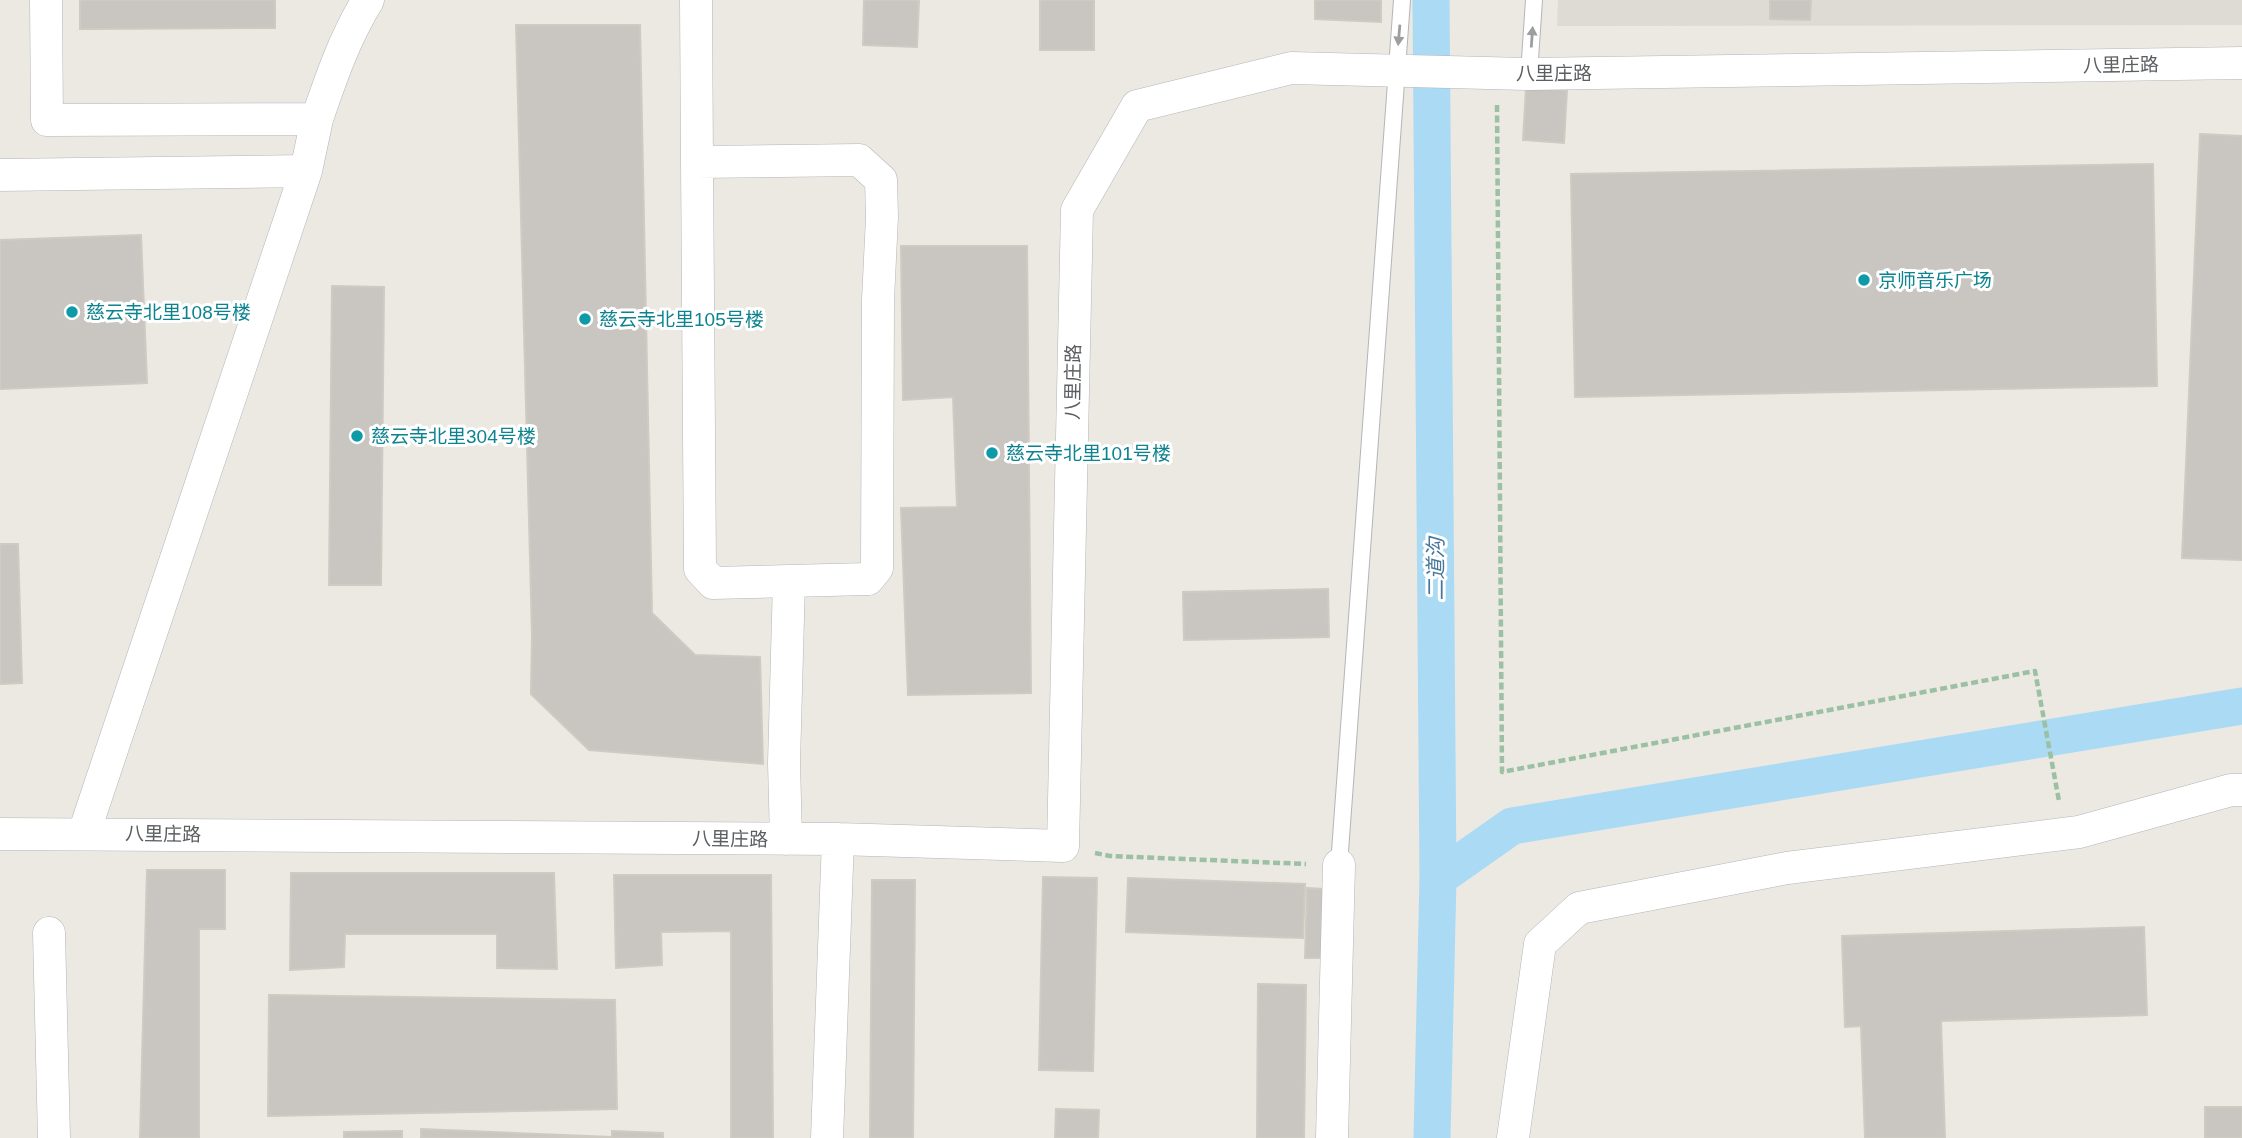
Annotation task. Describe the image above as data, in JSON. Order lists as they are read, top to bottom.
{
  "streets": {
    "street": ["八里庄路"]
  },
  "water": ["二道沟"],
  "places": [
    "京师音乐广场",
    "慈云寺北里108号楼",
    "慈云寺北里105号楼",
    "慈云寺北里304号楼",
    "慈云寺北里101号楼"
  ]
}
